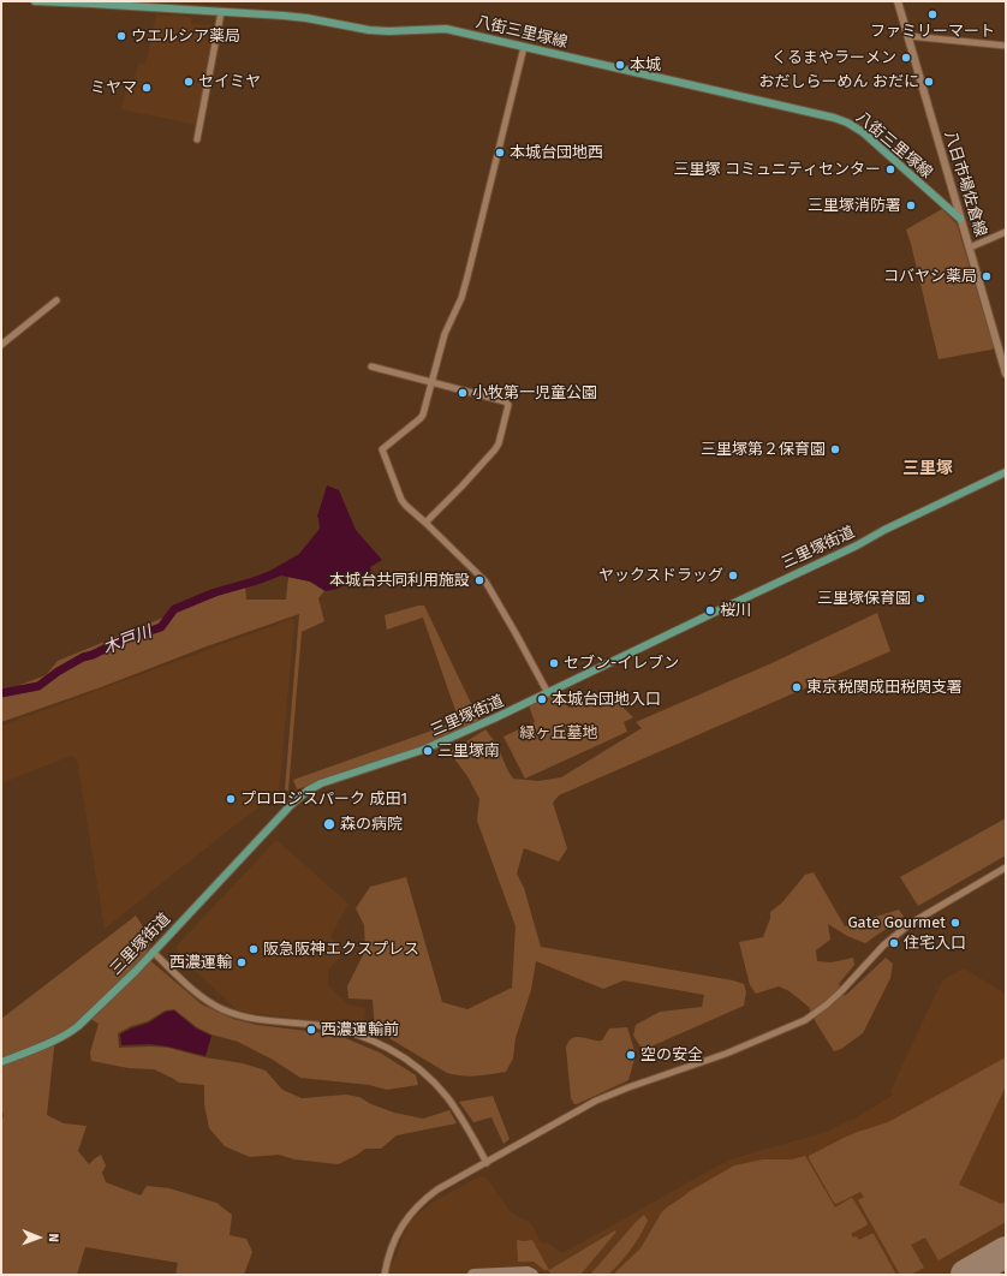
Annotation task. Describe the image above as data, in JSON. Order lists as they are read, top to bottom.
{
  "streets": {
    "main road": ["八街三里塚線", "八日市場佐倉線", "三里塚街道"]
  },
  "crossings": [
    ["八街三里塚線", "八日市場佐倉線"]
  ],
  "districts": ["三里塚"],
  "water": ["木戸川"],
  "parks": ["緑ヶ丘墓地"],
  "places": [
    "ファミリーマート",
    "ウエルシア薬局",
    "くるまやラーメン",
    "本城",
    "セイミヤ",
    "おだしらーめん おだに",
    "ミヤマ",
    "本城台団地西",
    "三里塚 コミュニティセンター",
    "三里塚消防署",
    "コバヤシ薬局",
    "小牧第一児童公園",
    "三里塚第２保育園",
    "ヤックスドラッグ",
    "本城台共同利用施設",
    "三里塚保育園",
    "桜川",
    "セブン-イレブン",
    "東京税関成田税関支署",
    "本城台団地入口",
    "三里塚南",
    "プロロジスパーク 成田1",
    "森の病院",
    "Gate Gourmet",
    "住宅入口",
    "阪急阪神エクスプレス",
    "西濃運輸",
    "西濃運輸前",
    "空の安全"
  ],
  "north": "right"
}
